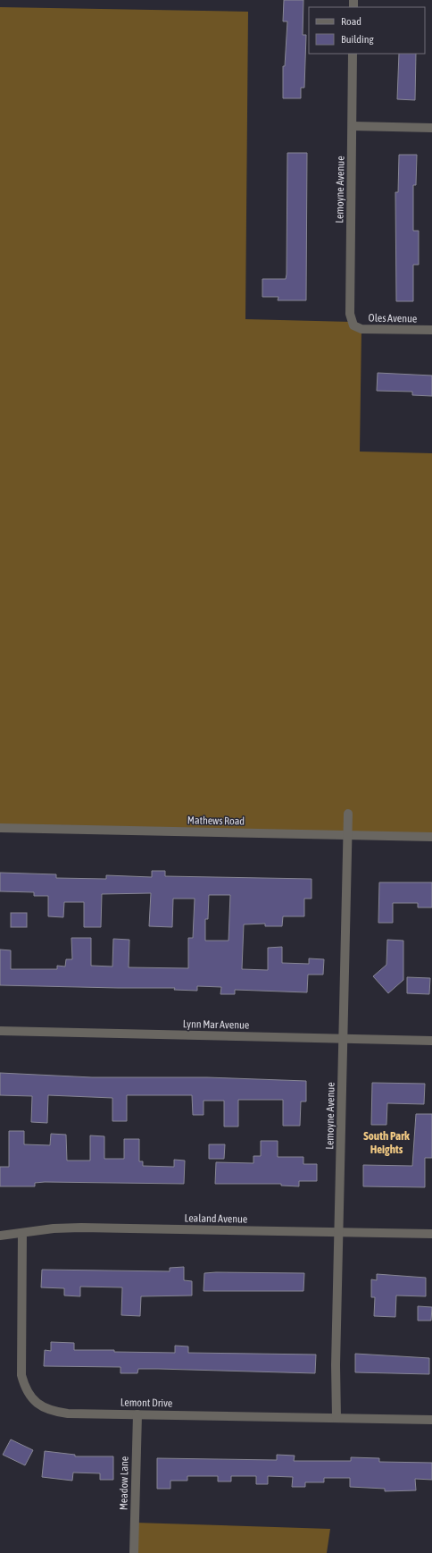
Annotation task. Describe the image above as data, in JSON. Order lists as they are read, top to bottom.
{
  "streets": {
    "street": [
      "Lemoyne Avenue",
      "Oles Avenue",
      "Mathews Road",
      "Lynn Mar Avenue",
      "Lealand Avenue",
      "Lemont Drive",
      "Meadow Lane"
    ]
  },
  "crossings": [
    ["Lemoyne Avenue", "Oles Avenue"],
    ["Lemoyne Avenue", "Mathews Road"],
    ["Lemoyne Avenue", "Lynn Mar Avenue"],
    ["Lemoyne Avenue", "Lealand Avenue"],
    ["Lemoyne Avenue", "Lemont Drive"],
    ["Lealand Avenue", "Lemont Drive"],
    ["Lemont Drive", "Meadow Lane"]
  ],
  "districts": ["South Park Heights"],
  "legend": ["Road", "Building"]
}
